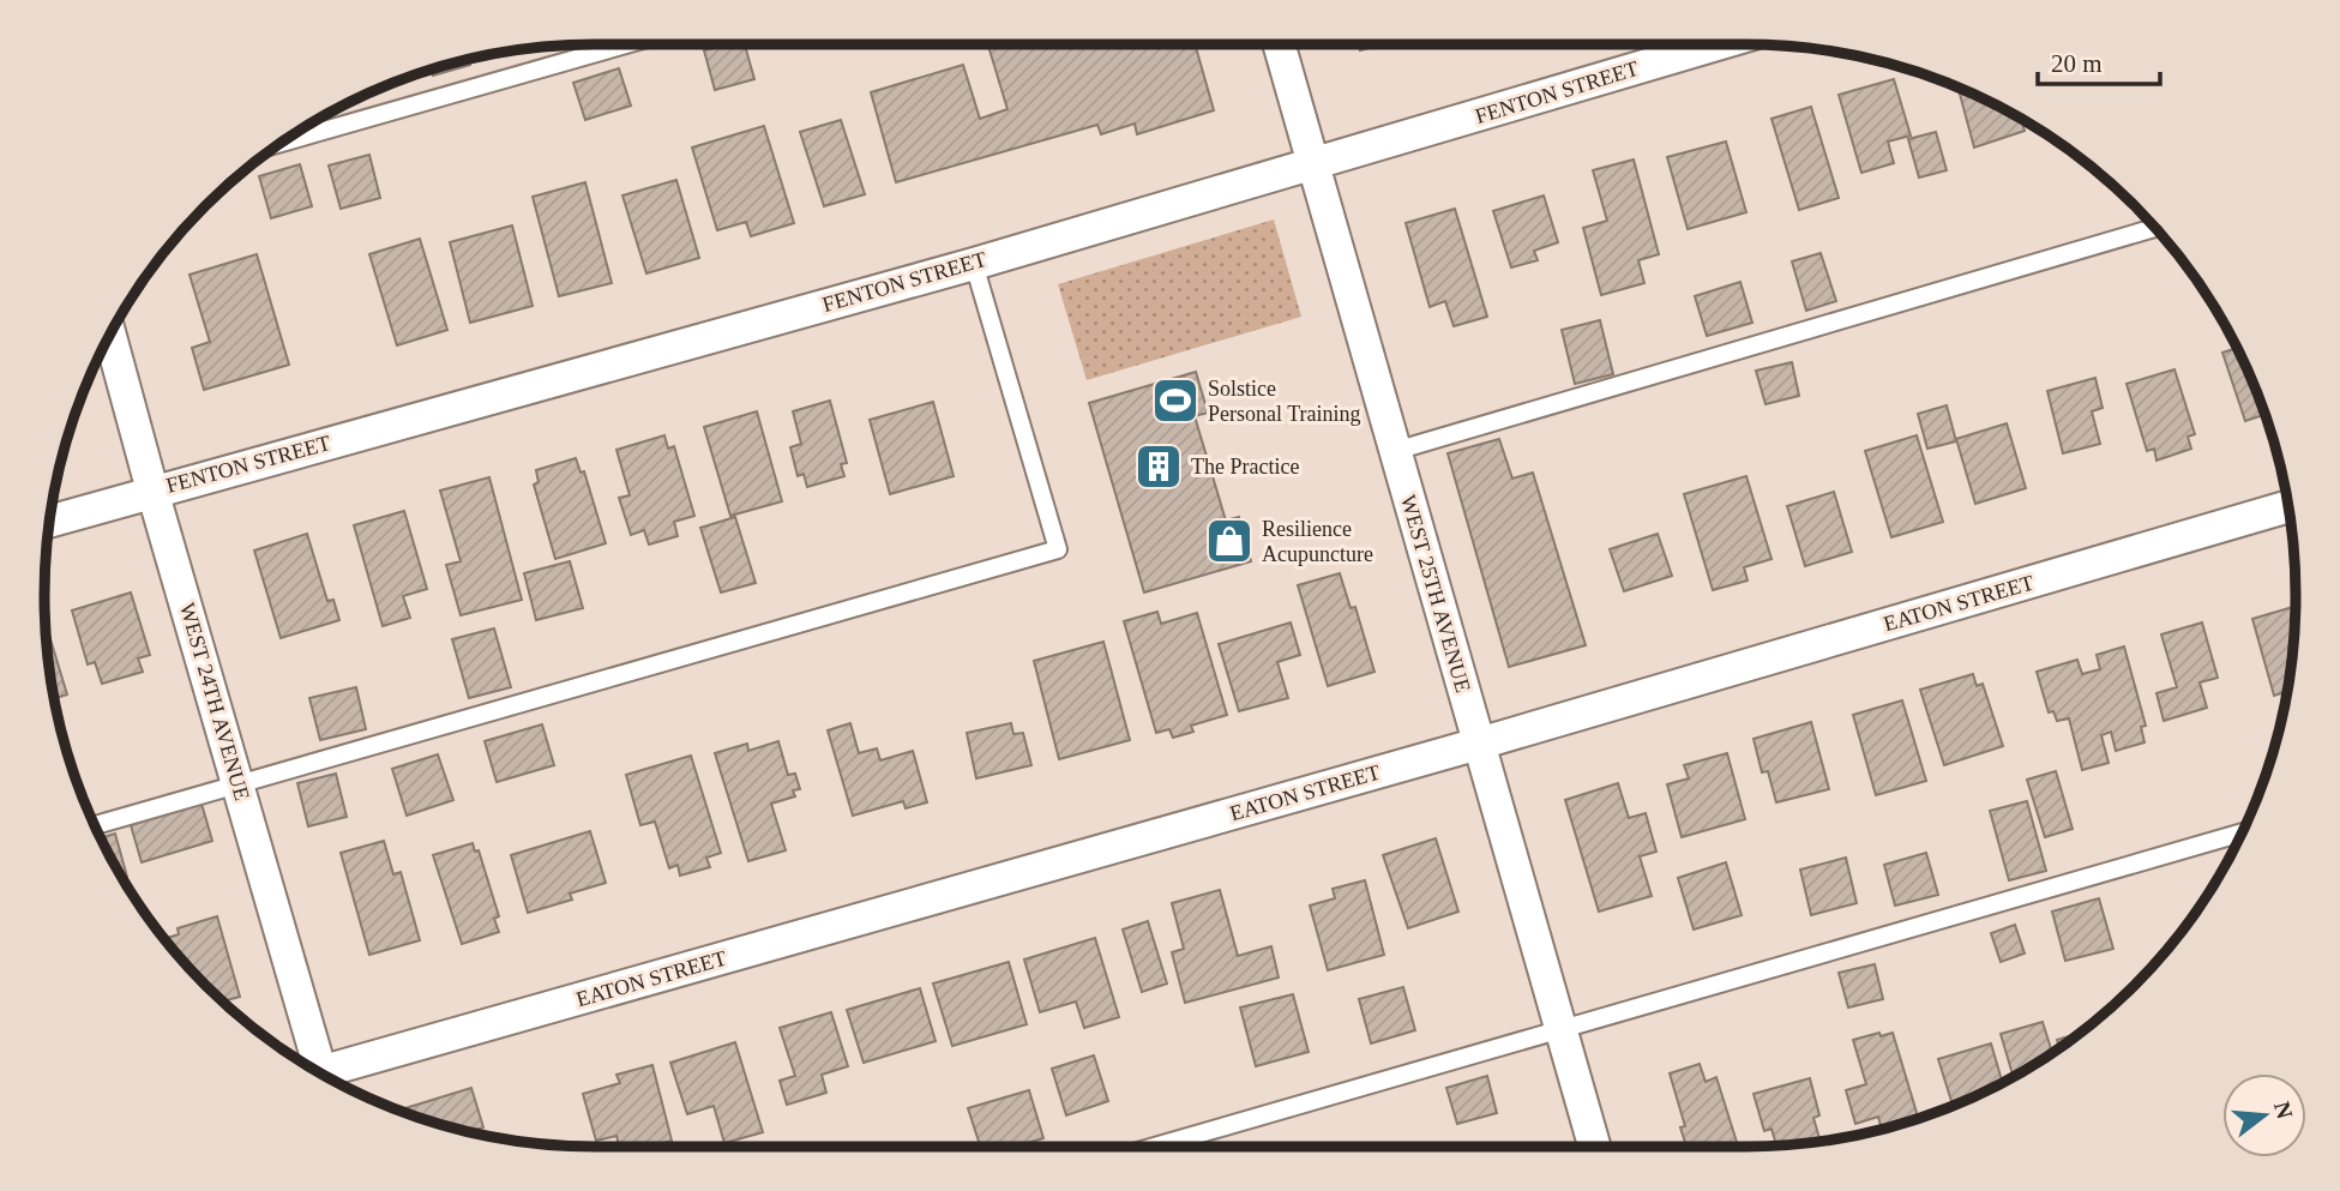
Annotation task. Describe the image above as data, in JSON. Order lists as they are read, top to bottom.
{
  "streets": {
    "street": [
      "FENTON STREET",
      "WEST 25TH AVENUE",
      "EATON STREET",
      "WEST 24TH AVENUE"
    ]
  },
  "crossings": [
    ["FENTON STREET", "WEST 25TH AVENUE"],
    ["FENTON STREET", "WEST 24TH AVENUE"],
    ["WEST 25TH AVENUE", "EATON STREET"]
  ],
  "places": {
    "sports": ["Solstice Personal Training"],
    "building": ["The Practice"],
    "shop": ["Resilience Acupuncture"]
  },
  "scale_bar": "20 m",
  "north": "right"
}
